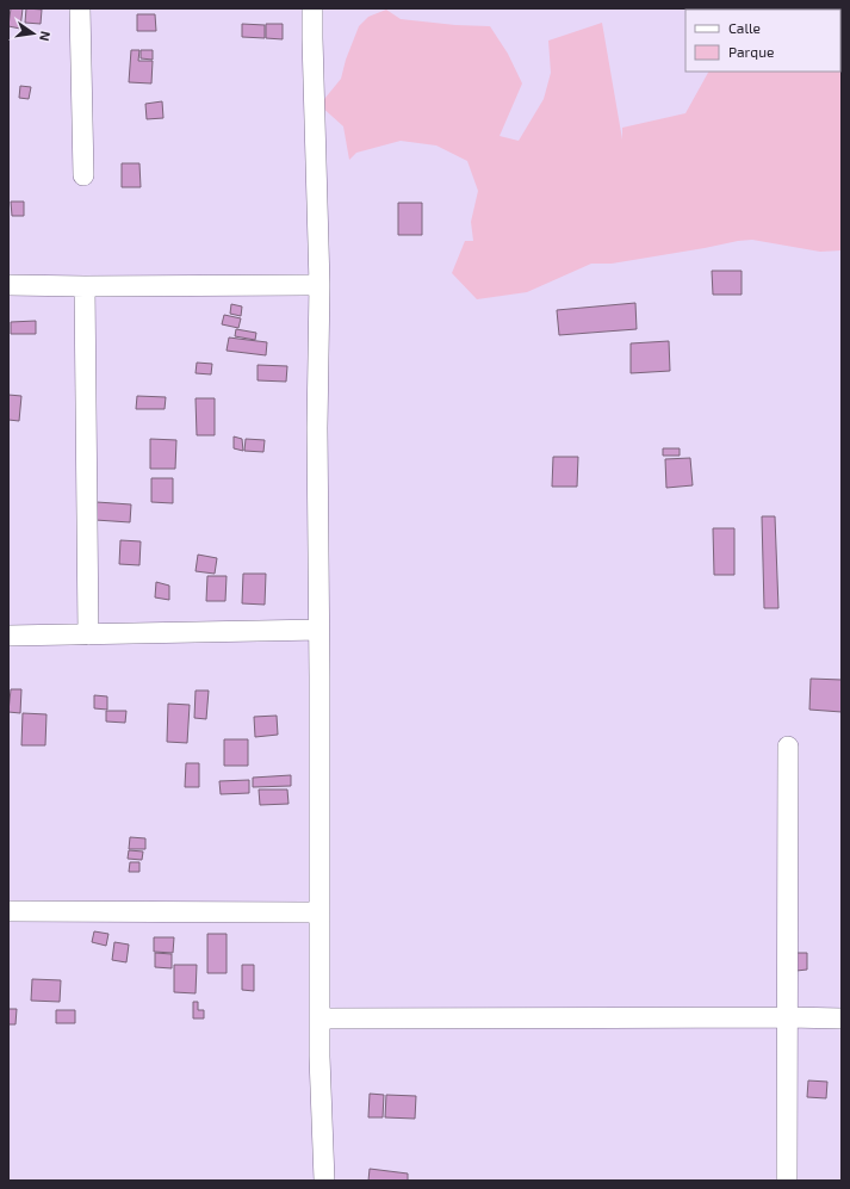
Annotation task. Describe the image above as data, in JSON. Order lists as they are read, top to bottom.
{
  "legend": ["Calle", "Parque"],
  "north": "right"
}
